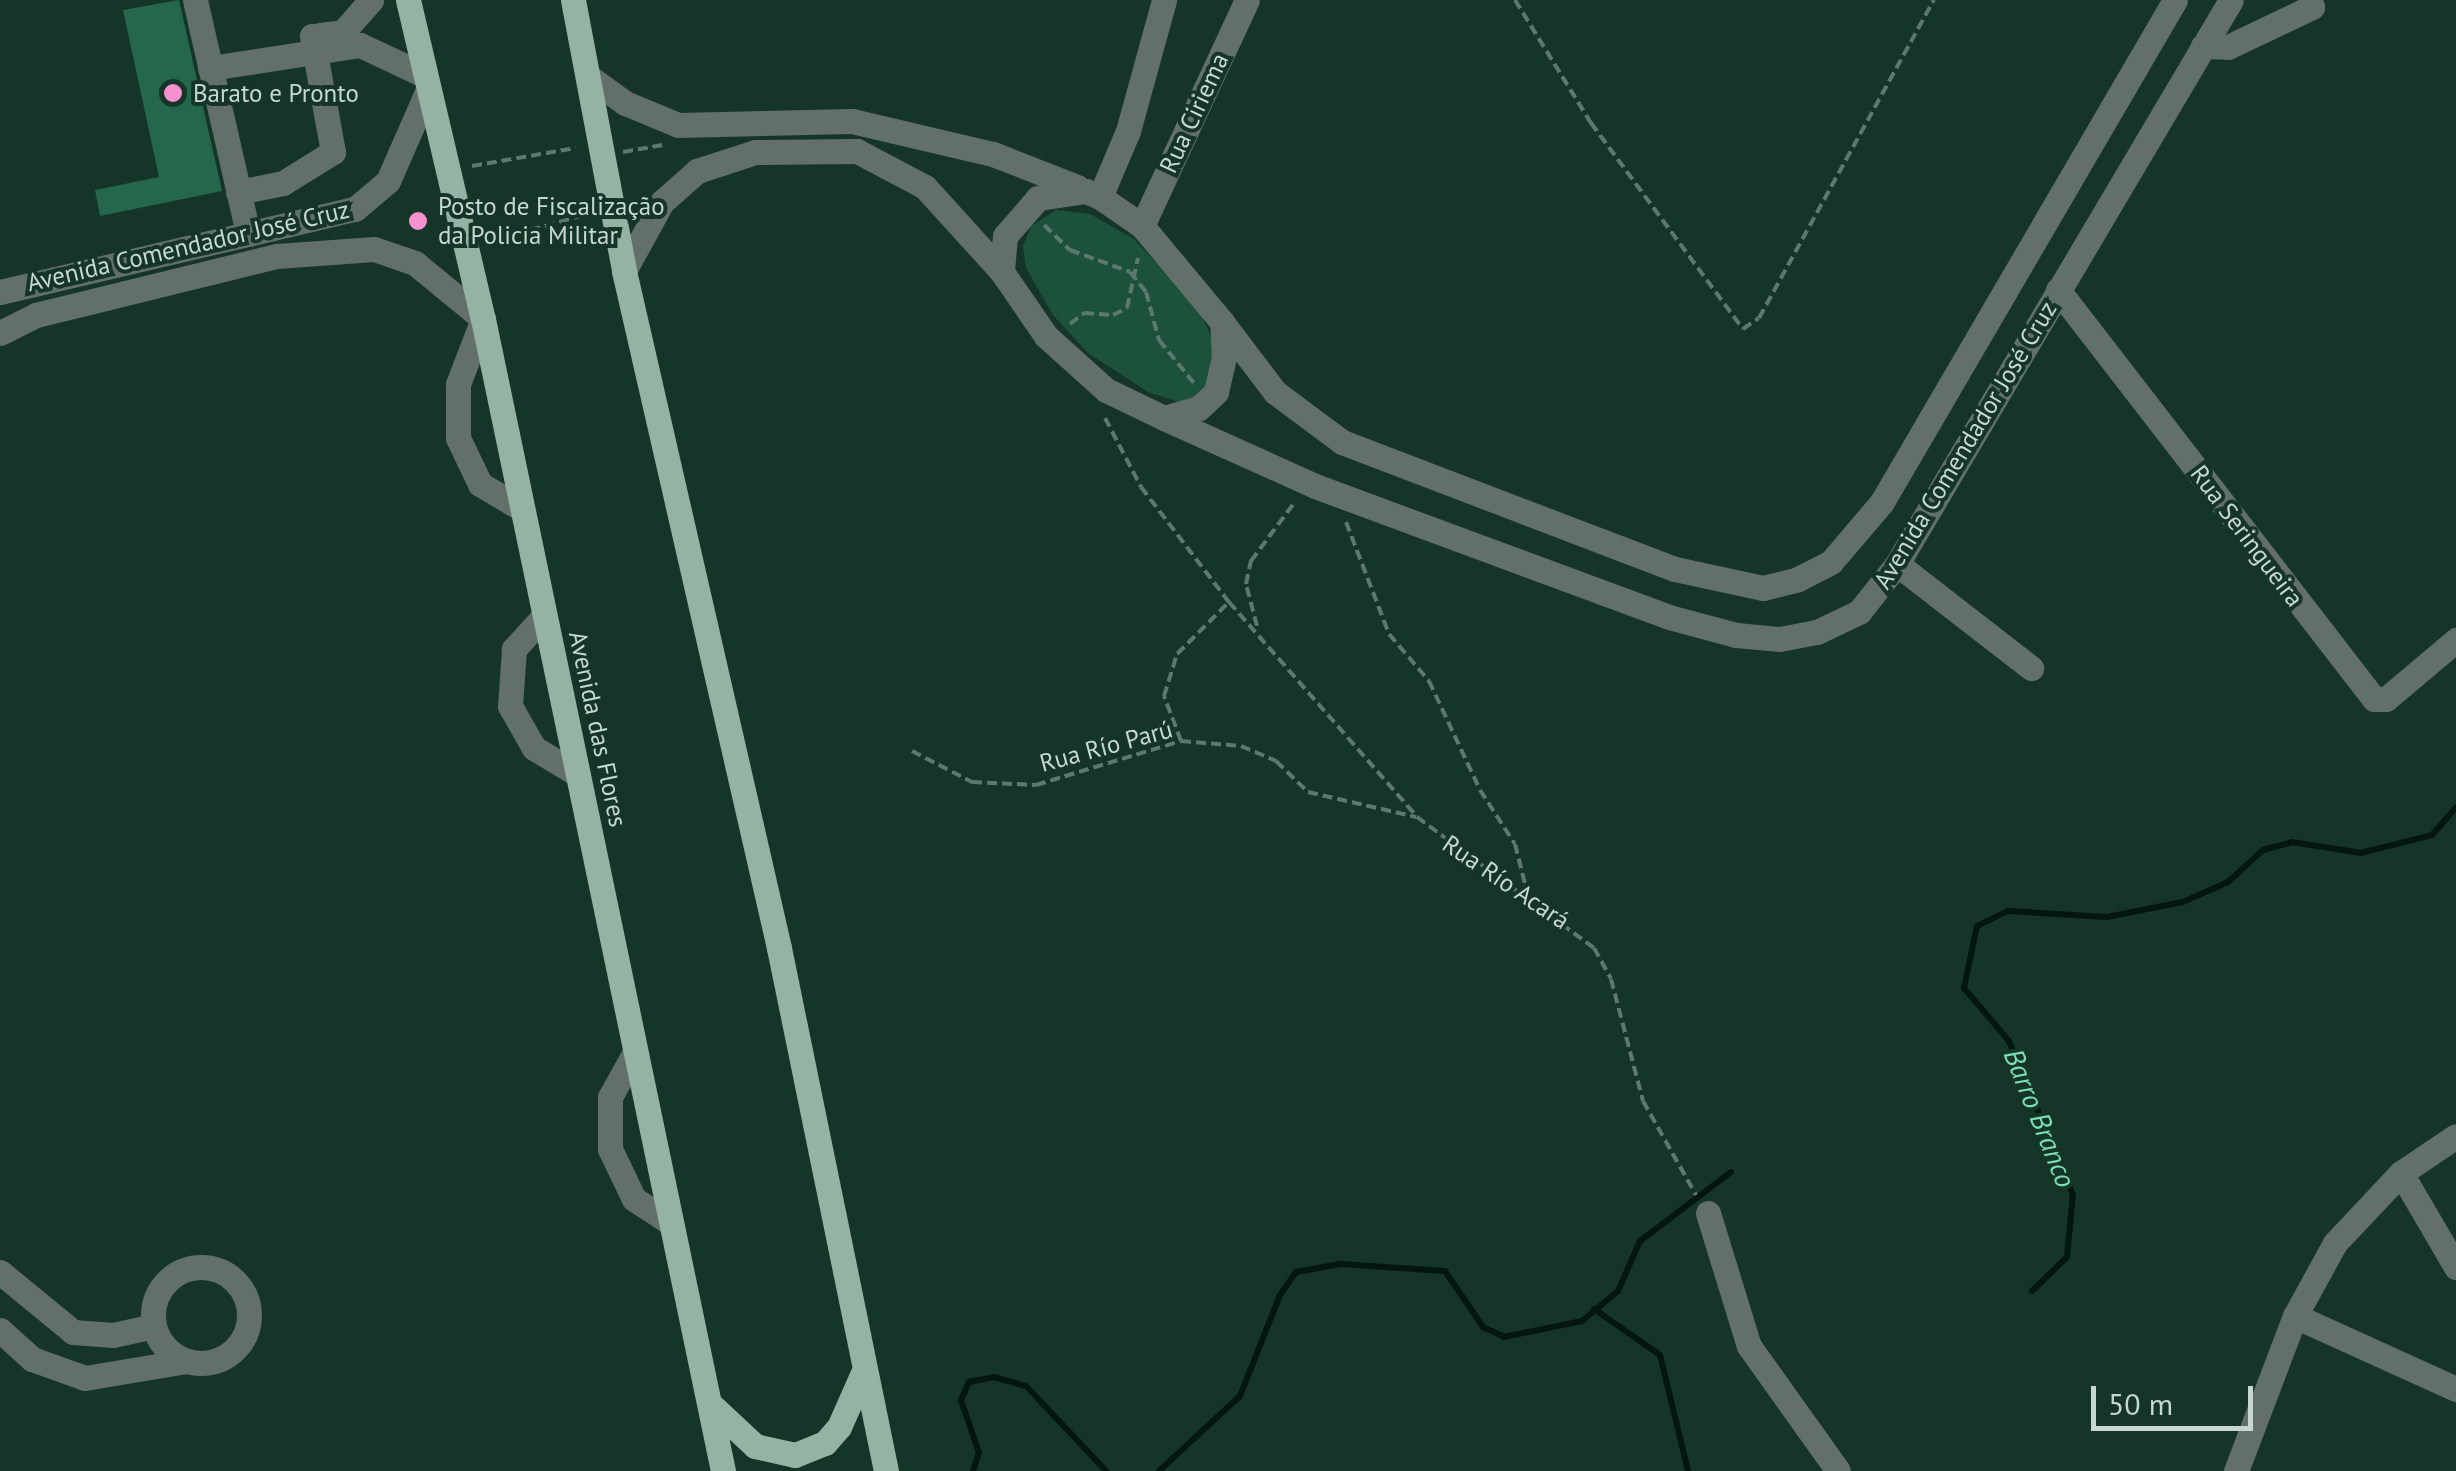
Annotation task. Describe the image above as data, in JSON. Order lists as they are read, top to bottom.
{
  "streets": {
    "main road": ["Avenida das Flores"],
    "street": ["Rua Ciriema", "Avenida Comendador José Cruz", "Rua Seringueira"],
    "path": ["Rua Río Parú", "Rua Río Acará"]
  },
  "crossings": [
    ["Rua Ciriema", "Avenida Comendador José Cruz"],
    ["Avenida Comendador José Cruz", "Rua Seringueira"],
    ["Avenida Comendador José Cruz", "Avenida das Flores"],
    ["Avenida Comendador José Cruz", "Rua Río Acará"],
    ["Rua Río Parú", "Rua Río Acará"]
  ],
  "water": ["Barro Branco"],
  "places": ["Barato e Pronto", "Posto de Fiscalização da Policia Militar"],
  "scale_bar": "50 m"
}
